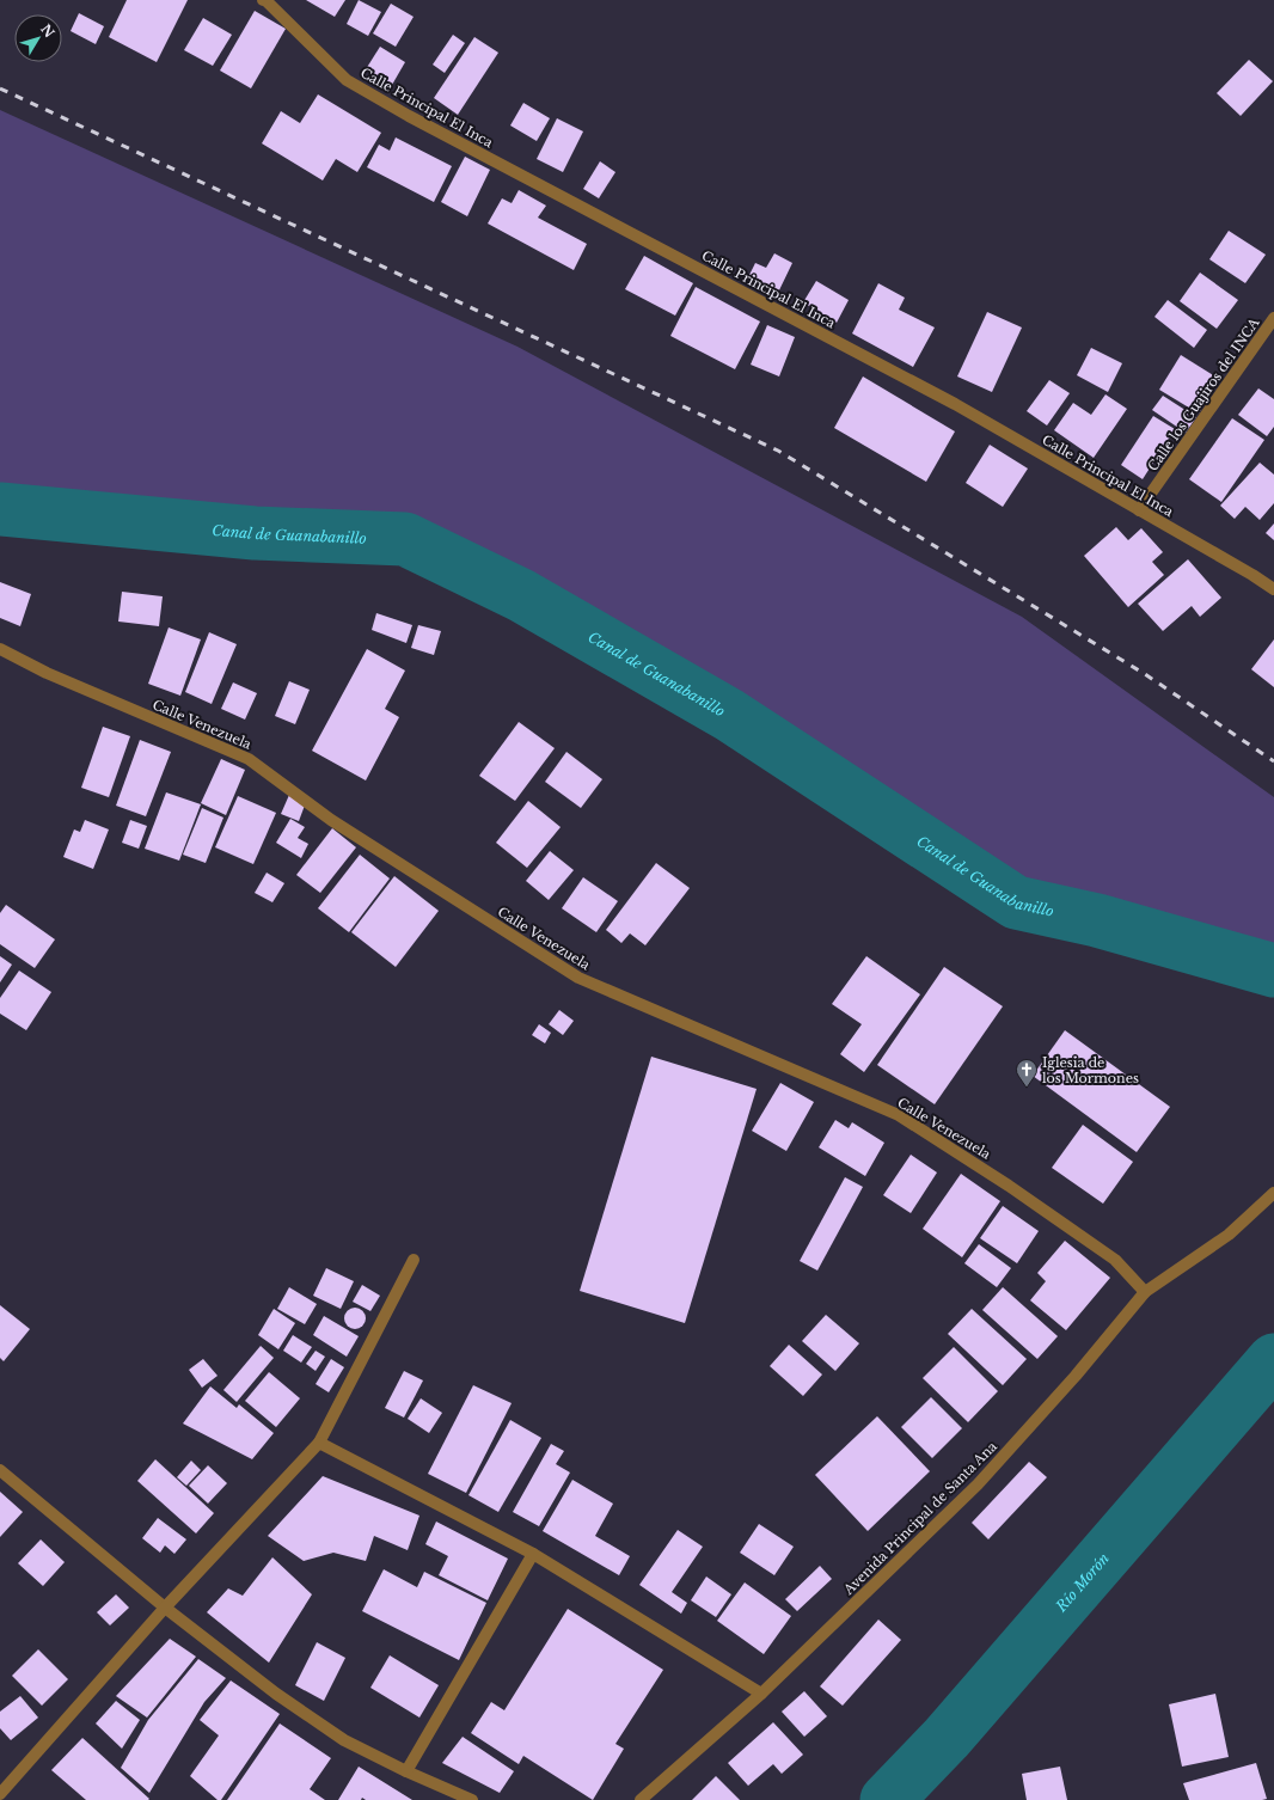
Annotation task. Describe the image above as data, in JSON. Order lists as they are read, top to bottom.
{
  "streets": {
    "street": [
      "Calle Principal El Inca",
      "Calle los Guajiros del INCA",
      "Calle Venezuela",
      "Avenida Principal de Santa Ana"
    ]
  },
  "crossings": [
    ["Calle Principal El Inca", "Calle los Guajiros del INCA"],
    ["Calle Venezuela", "Avenida Principal de Santa Ana"]
  ],
  "water": ["Canal de Guanabanillo", "Río Morón"],
  "places": {
    "church": ["Iglesia de los Mormones"]
  },
  "north": "top right"
}
